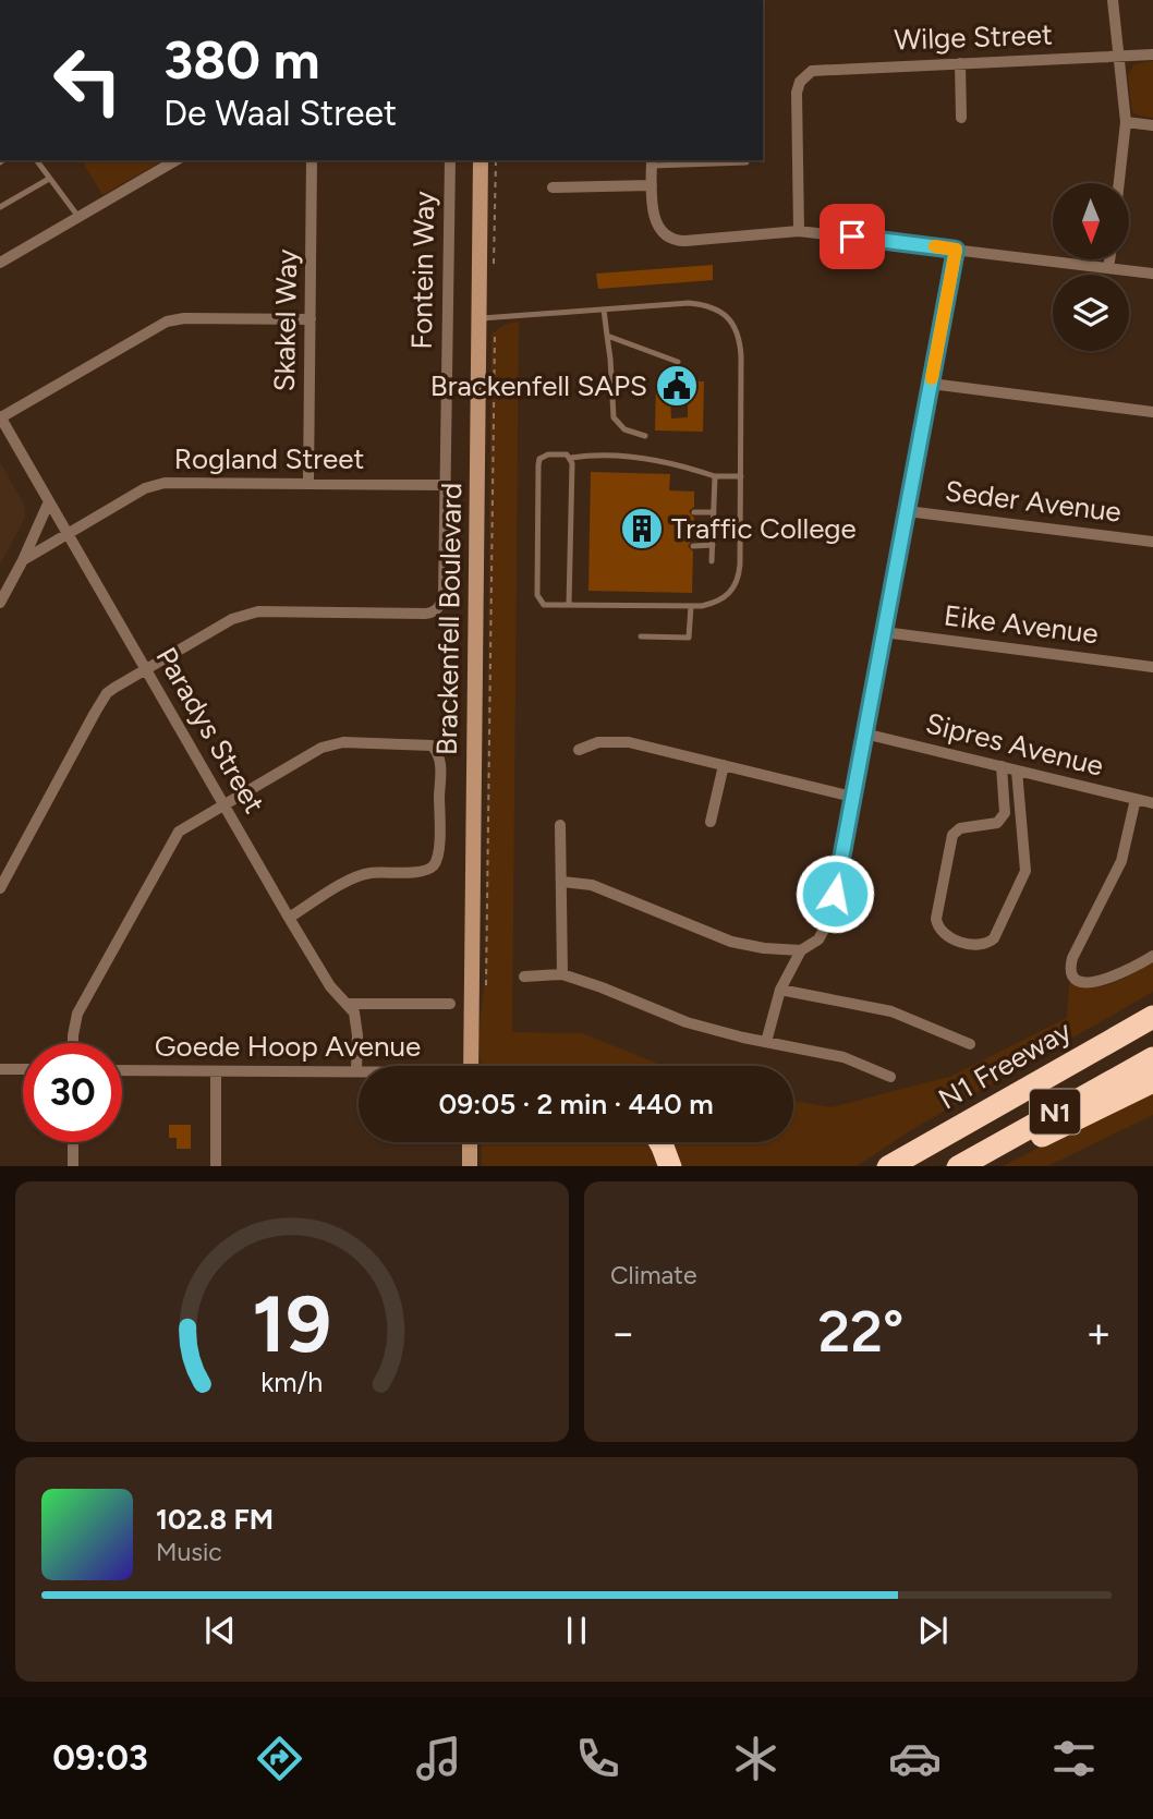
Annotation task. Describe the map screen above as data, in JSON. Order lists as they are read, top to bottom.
{
  "streets": {
    "highway": ["N1 Freeway", "N1"],
    "street": [
      "Wilge Street",
      "Fontein Way",
      "Skakel Way",
      "Rogland Street",
      "Seder Avenue",
      "Brackenfell Boulevard",
      "Eike Avenue",
      "Paradys Street",
      "Sipres Avenue",
      "Goede Hoop Avenue"
    ]
  },
  "crossings": [
    ["Fontein Way", "Rogland Street"],
    ["Fontein Way", "Paradys Street"],
    ["Skakel Way", "Rogland Street"],
    ["Rogland Street", "Paradys Street"],
    ["Paradys Street", "Goede Hoop Avenue"]
  ],
  "places": {
    "public building": ["Brackenfell SAPS"],
    "building": ["Traffic College"]
  },
  "north": "bottom",
  "page": {
    "turn": ["380 m", "De Waal Street"],
    "limit": "30",
    "trip": "09:05 · 2 min · 440 m",
    "tile": "Climate",
    "heat": ["−", "22°", "+"],
    "song": ["102.8 FM", "Music"],
    "tabs": "09:03",
    "gauge": ["19", "km/h"]
  }
}
